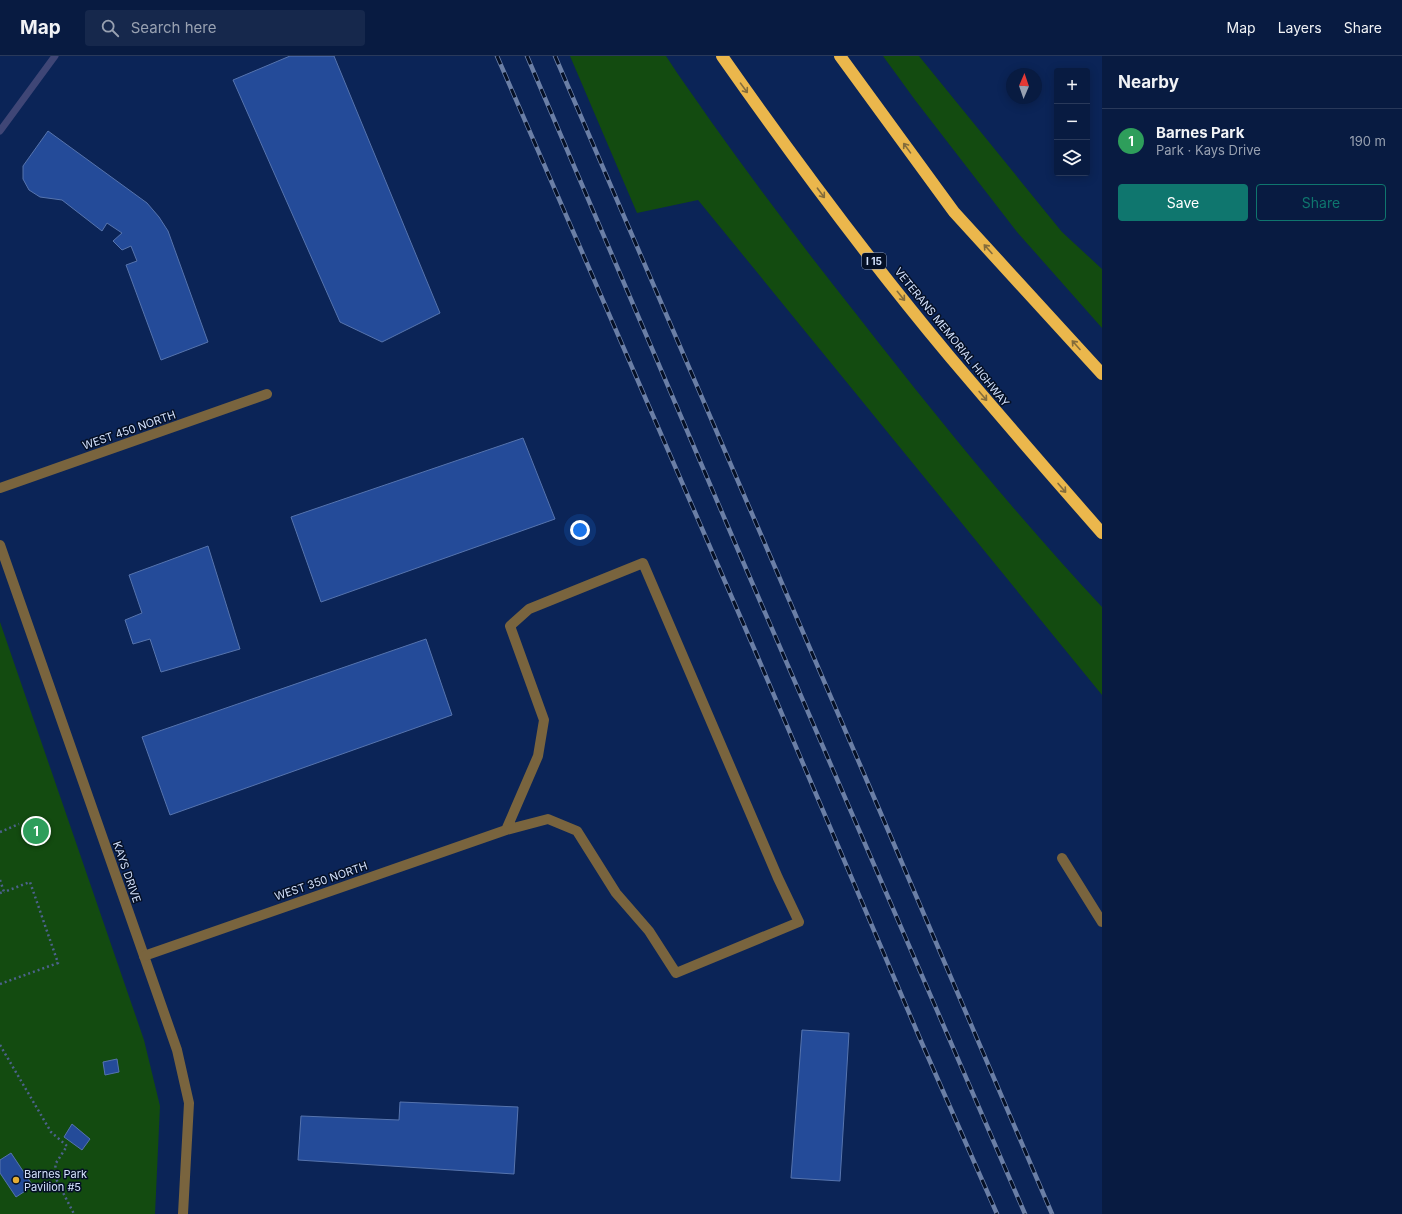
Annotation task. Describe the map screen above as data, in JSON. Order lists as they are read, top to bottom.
{
  "streets": {
    "highway": ["I 15", "VETERANS MEMORIAL HIGHWAY"],
    "street": ["WEST 450 NORTH", "KAYS DRIVE", "WEST 350 NORTH"]
  },
  "crossings": [
    ["KAYS DRIVE", "WEST 350 NORTH"]
  ],
  "places": ["Barnes Park Pavilion #5"],
  "north": "top",
  "page": {
    "header": "Map",
    "search": "Search here",
    "nav": ["Map", "Layers", "Share"],
    "heading": "Nearby",
    "map_buttons": ["+", "−"],
    "list": [
      {
        "mark": "1",
        "name": "Barnes Park",
        "note": "Park · Kays Drive",
        "value": "190 m"
      }
    ],
    "buttons": ["Save", "Share"],
    "pins": "1"
  }
}
